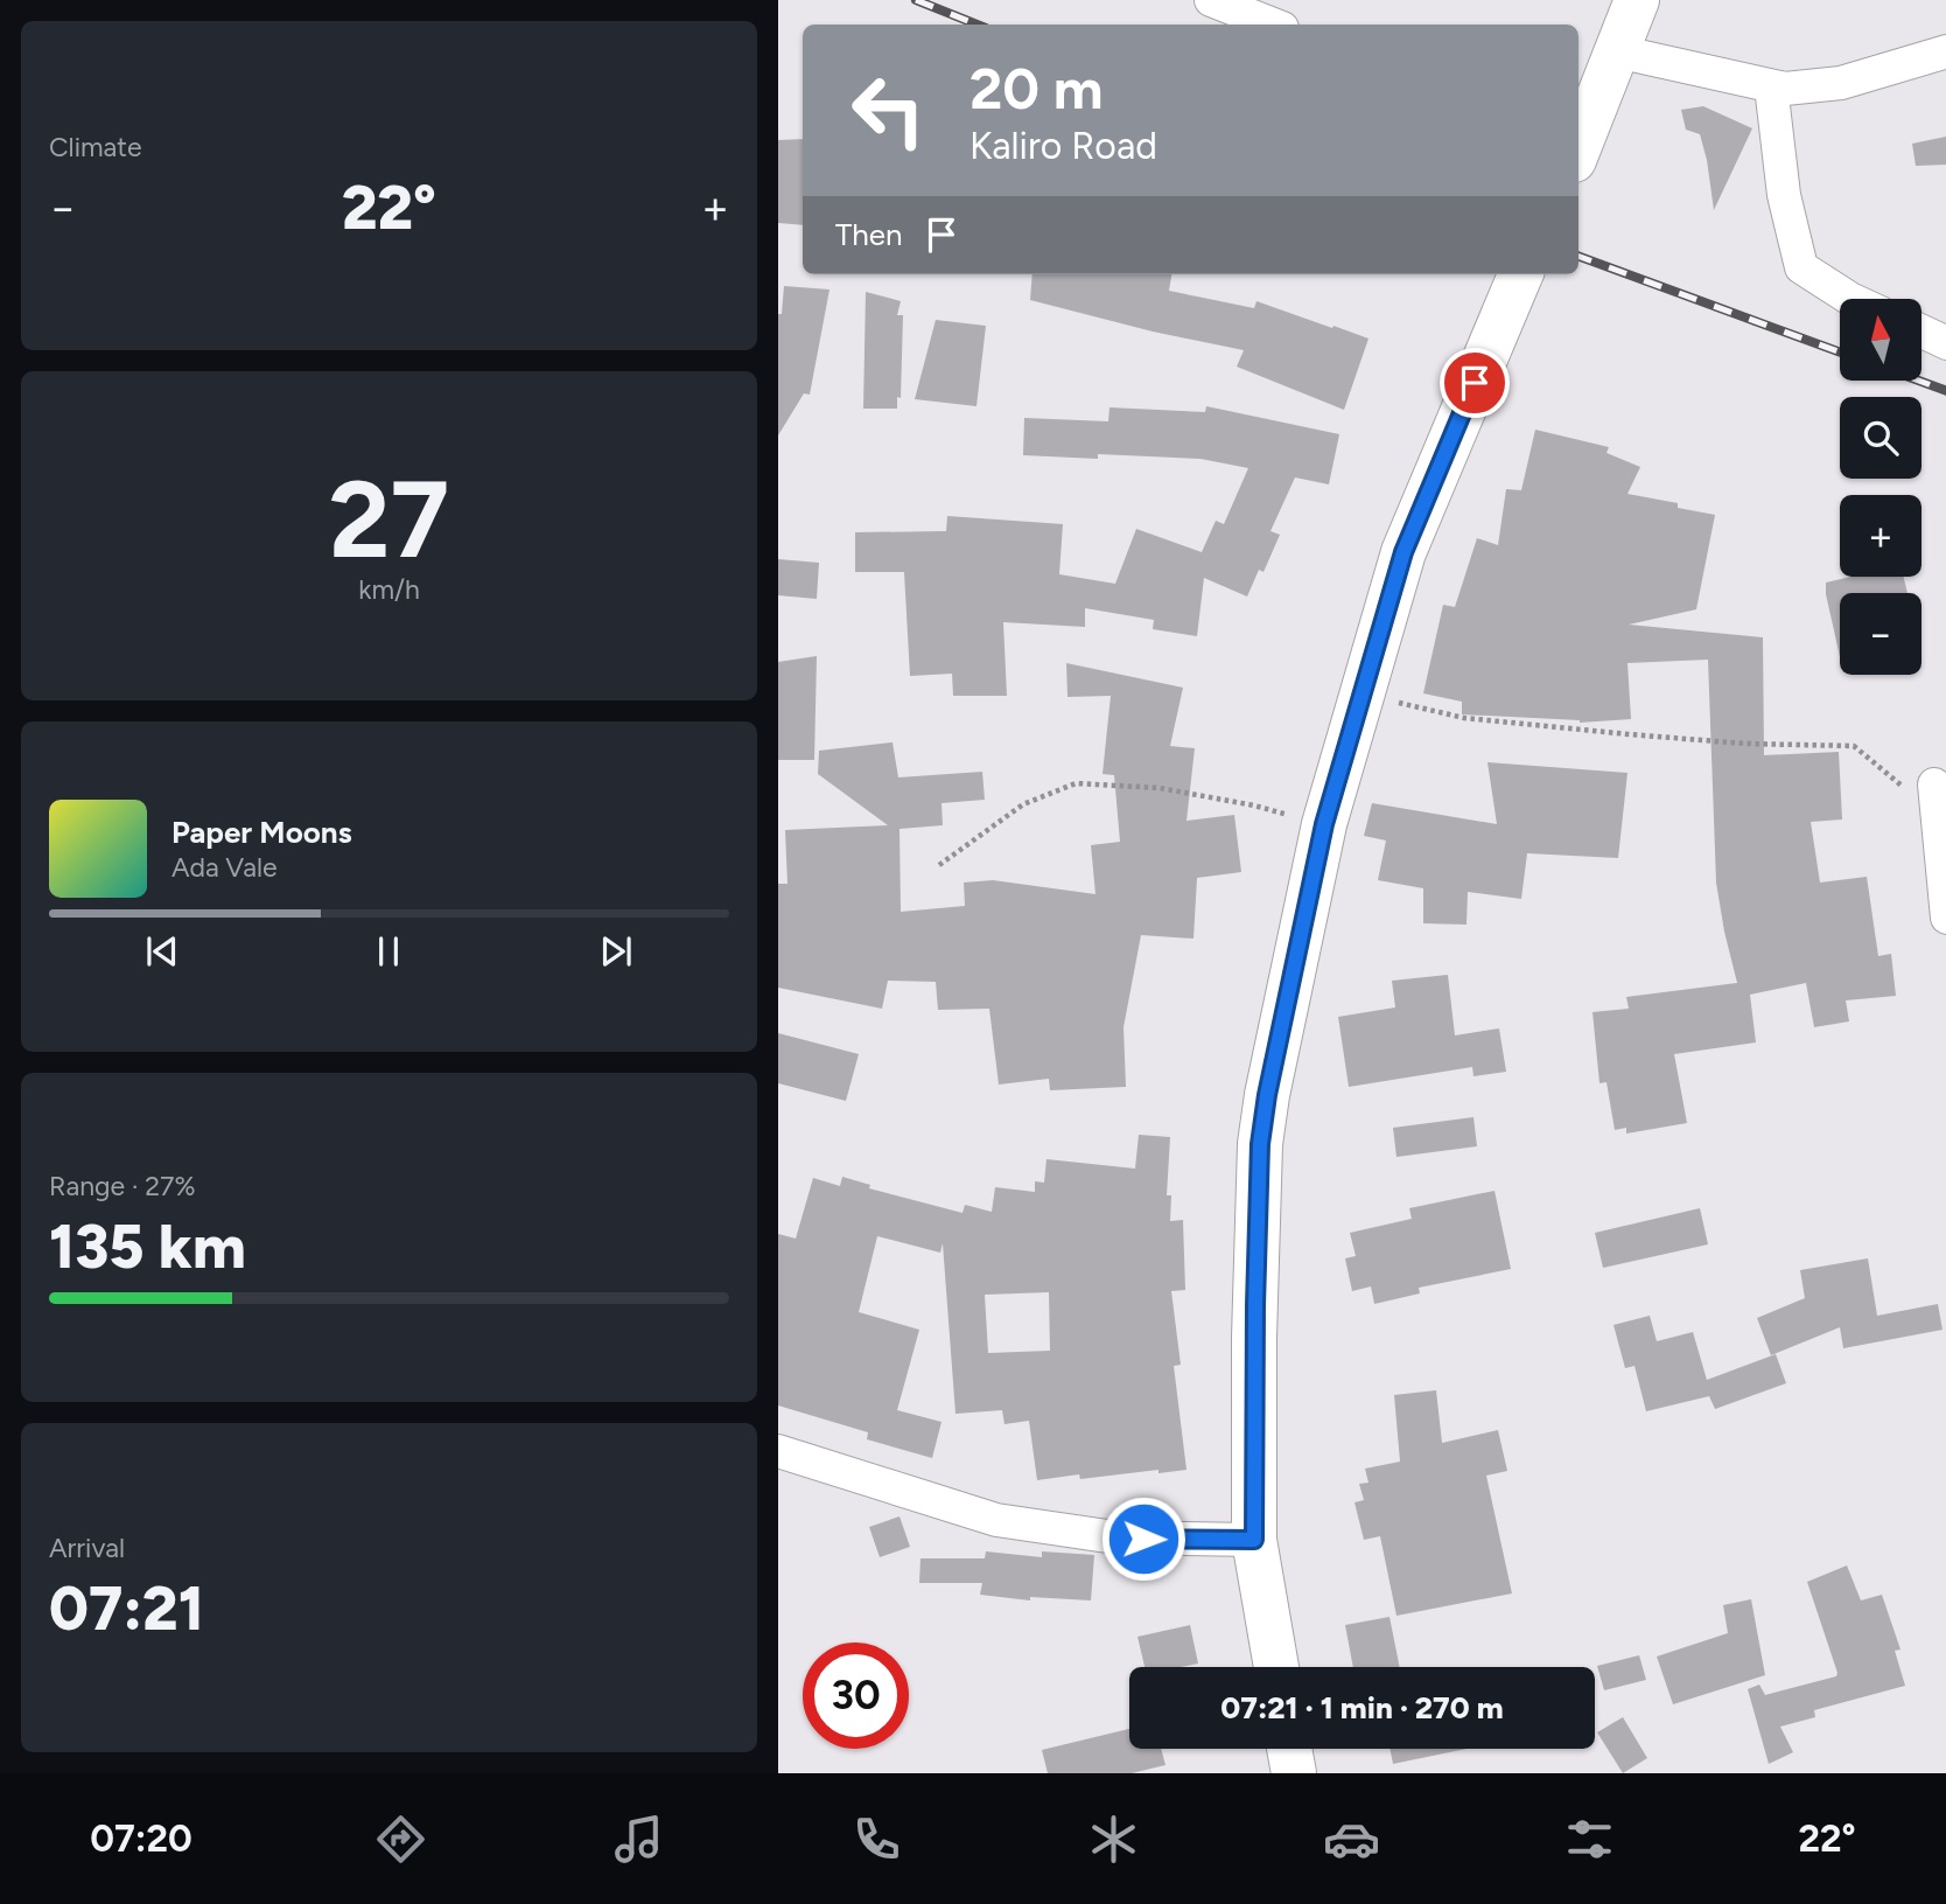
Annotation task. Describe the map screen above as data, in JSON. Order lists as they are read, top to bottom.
{
  "north": "top",
  "page": {
    "tile": [
      "Climate",
      ["27", "km/h"],
      ["Range · 27%", "135 km"],
      ["Arrival", "07:21"]
    ],
    "turn": ["20 m", "Kaliro Road"],
    "heat": ["−", "22°", "+"],
    "then": "Then",
    "map_buttons": ["+", "−"],
    "song": ["Paper Moons", "Ada Vale"],
    "limit": "30",
    "trip": "07:21 · 1 min · 270 m",
    "tabs": ["07:20", "22°"]
  }
}
